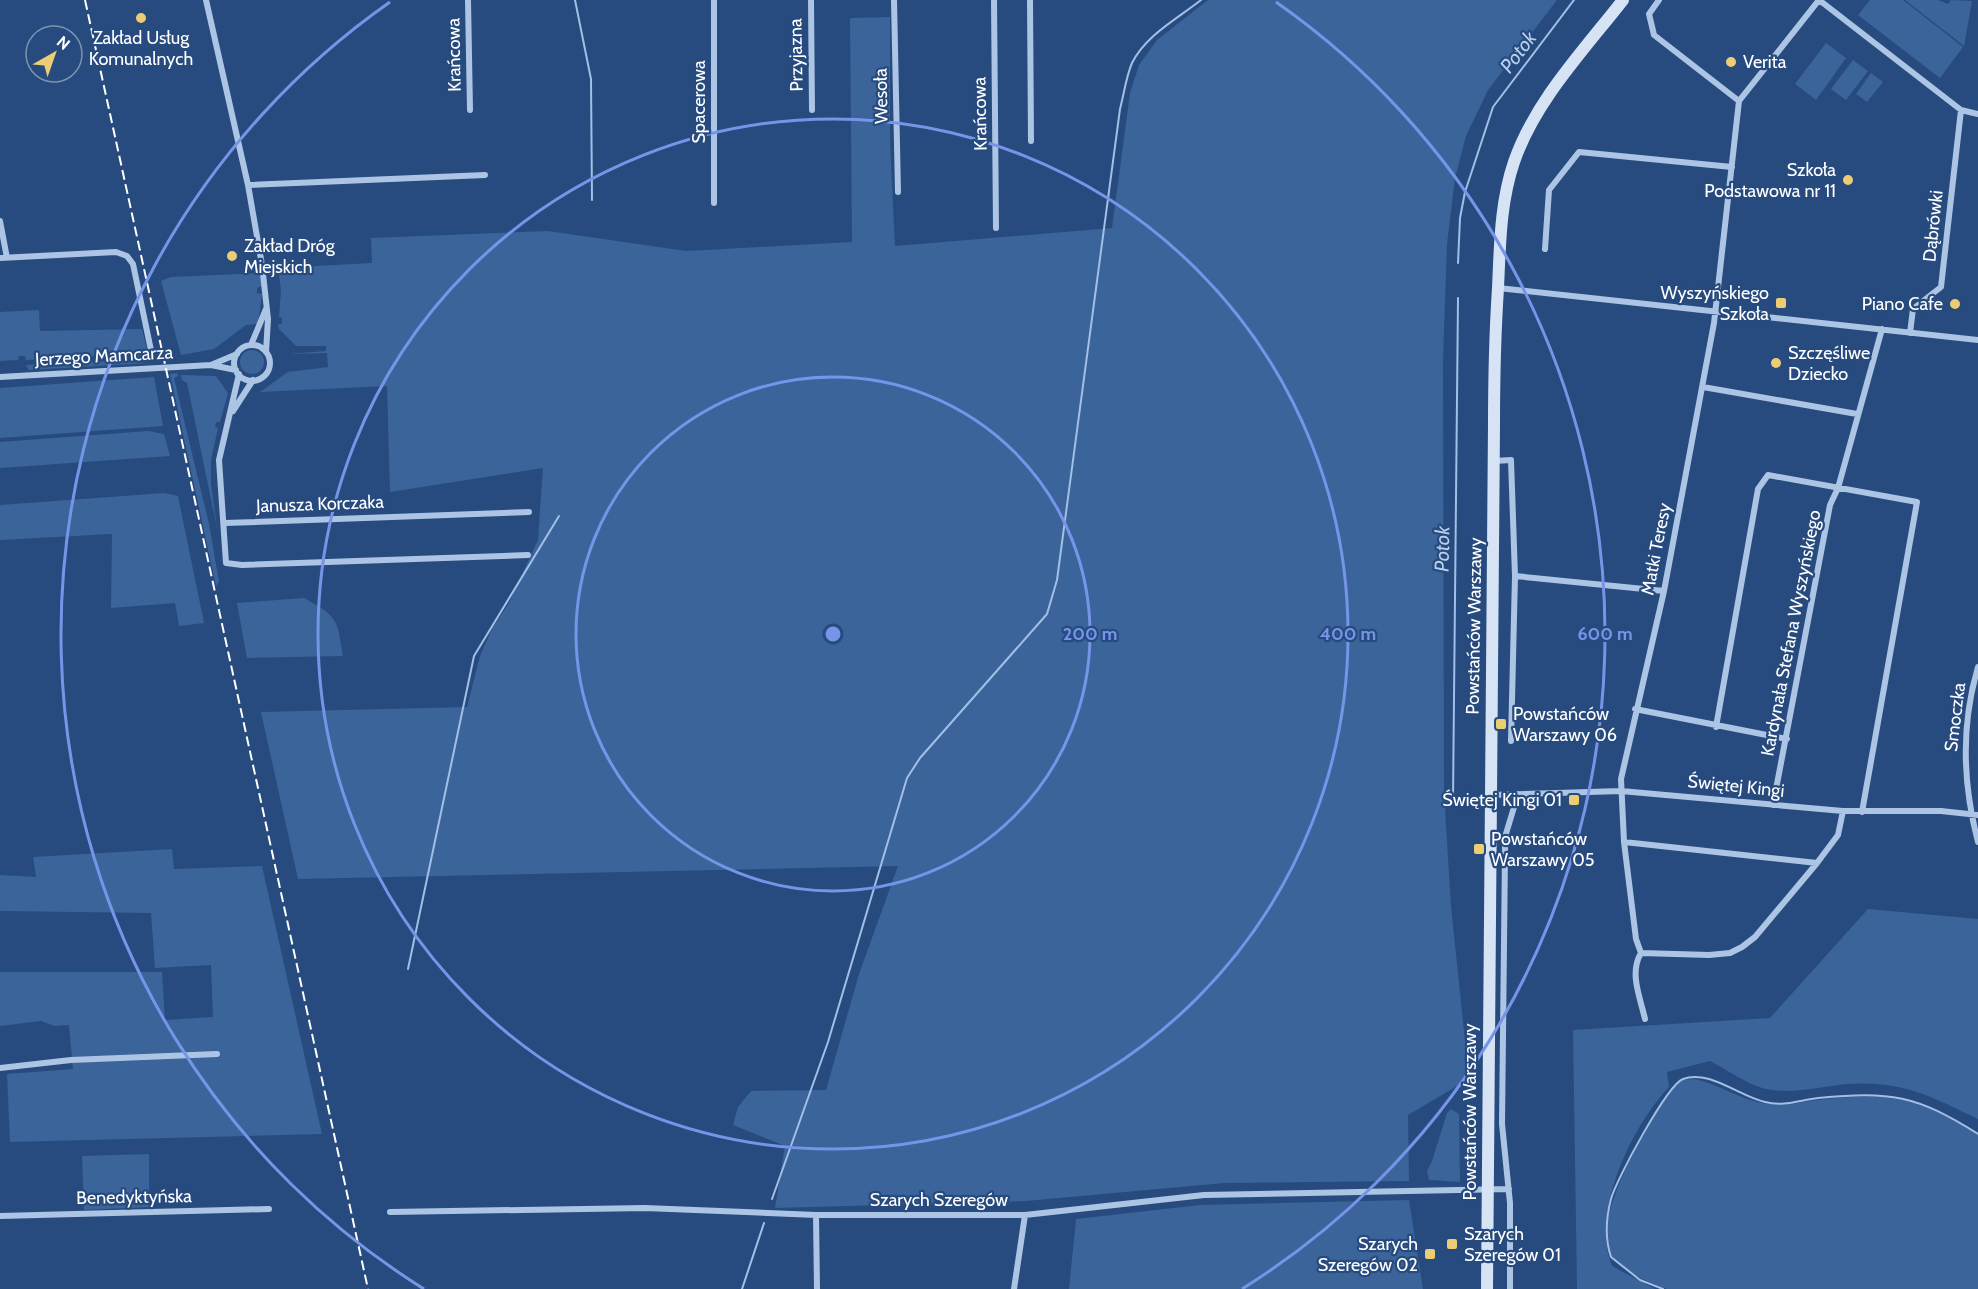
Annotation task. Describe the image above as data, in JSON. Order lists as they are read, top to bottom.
{
  "streets": {
    "street": [
      "Krańcowa",
      "Przyjazna",
      "Wesoła",
      "Spacerowa",
      "Dąbrówki",
      "Jerzego Mamcarza",
      "Janusza Korczaka",
      "Matki Teresy",
      "Powstańców Warszawy",
      "Kardynała Stefana Wyszyńskiego",
      "Smoczka",
      "Świętej Kingi",
      "Benedyktyńska",
      "Szarych Szeregów"
    ]
  },
  "crossings": [
    ["Matki Teresy", "Świętej Kingi"],
    ["Powstańców Warszawy", "Świętej Kingi"],
    ["Powstańców Warszawy", "Szarych Szeregów"],
    ["Kardynała Stefana Wyszyńskiego", "Świętej Kingi"],
    ["Smoczka", "Świętej Kingi"]
  ],
  "water": ["Potok"],
  "places": {
    "other": [
      "Zakład Usług Komunalnych",
      "Verita",
      "Szkoła Podstawowa nr 11",
      "Zakład Dróg Miejskich",
      "Piano Cafe",
      "Szczęśliwe Dziecko"
    ],
    "transit": [
      "Wyszyńskiego Szkoła",
      "Powstańców Warszawy 06",
      "Świętej Kingi 01",
      "Powstańców Warszawy 05",
      "Szarych Szeregów 01",
      "Szarych Szeregów 02"
    ]
  },
  "north": "top right",
  "rings": ["200 m", "400 m", "600 m"]
}
